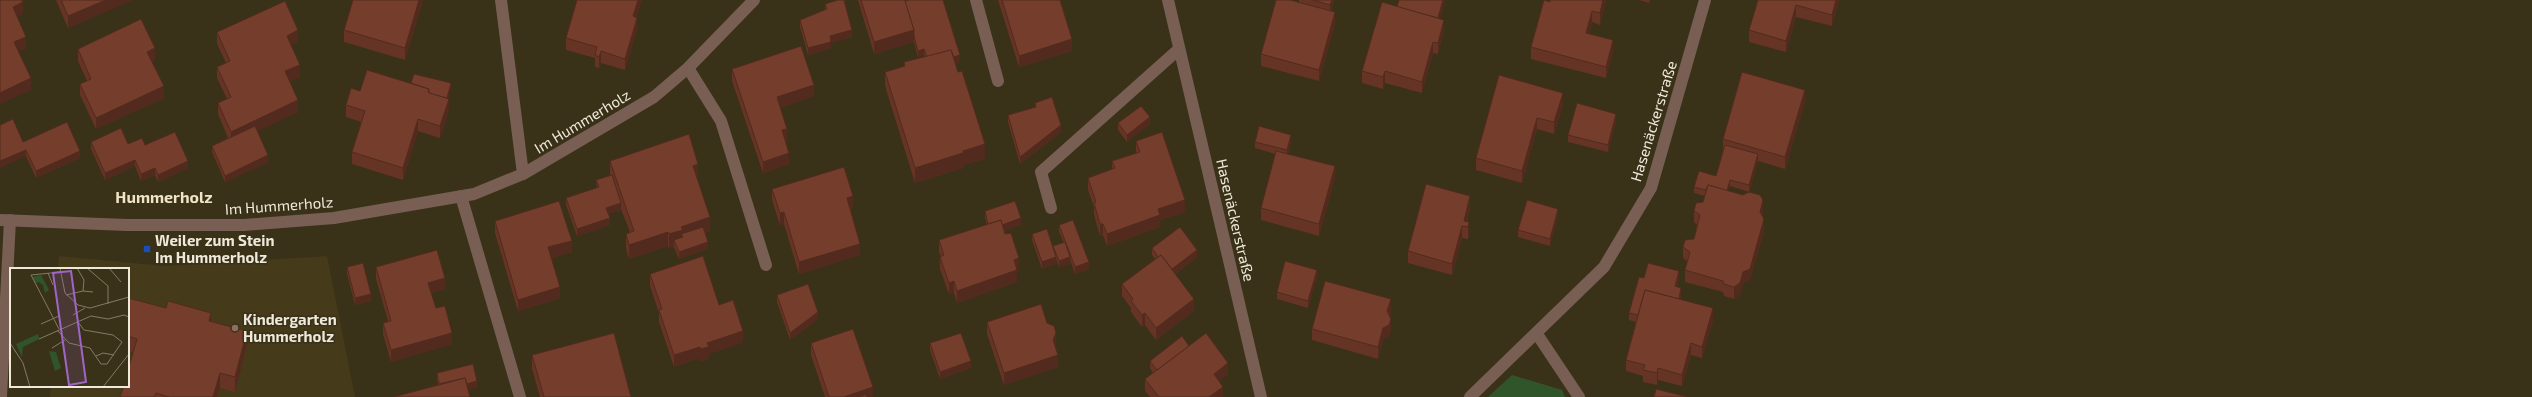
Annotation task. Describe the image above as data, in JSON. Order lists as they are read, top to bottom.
{
  "streets": {
    "street": ["Im Hummerholz", "Hasenäckerstraße"]
  },
  "districts": ["Hummerholz"],
  "places": {
    "transit": ["Weiler zum Stein Im Hummerholz"],
    "other": ["Kindergarten Hummerholz"]
  }
}
